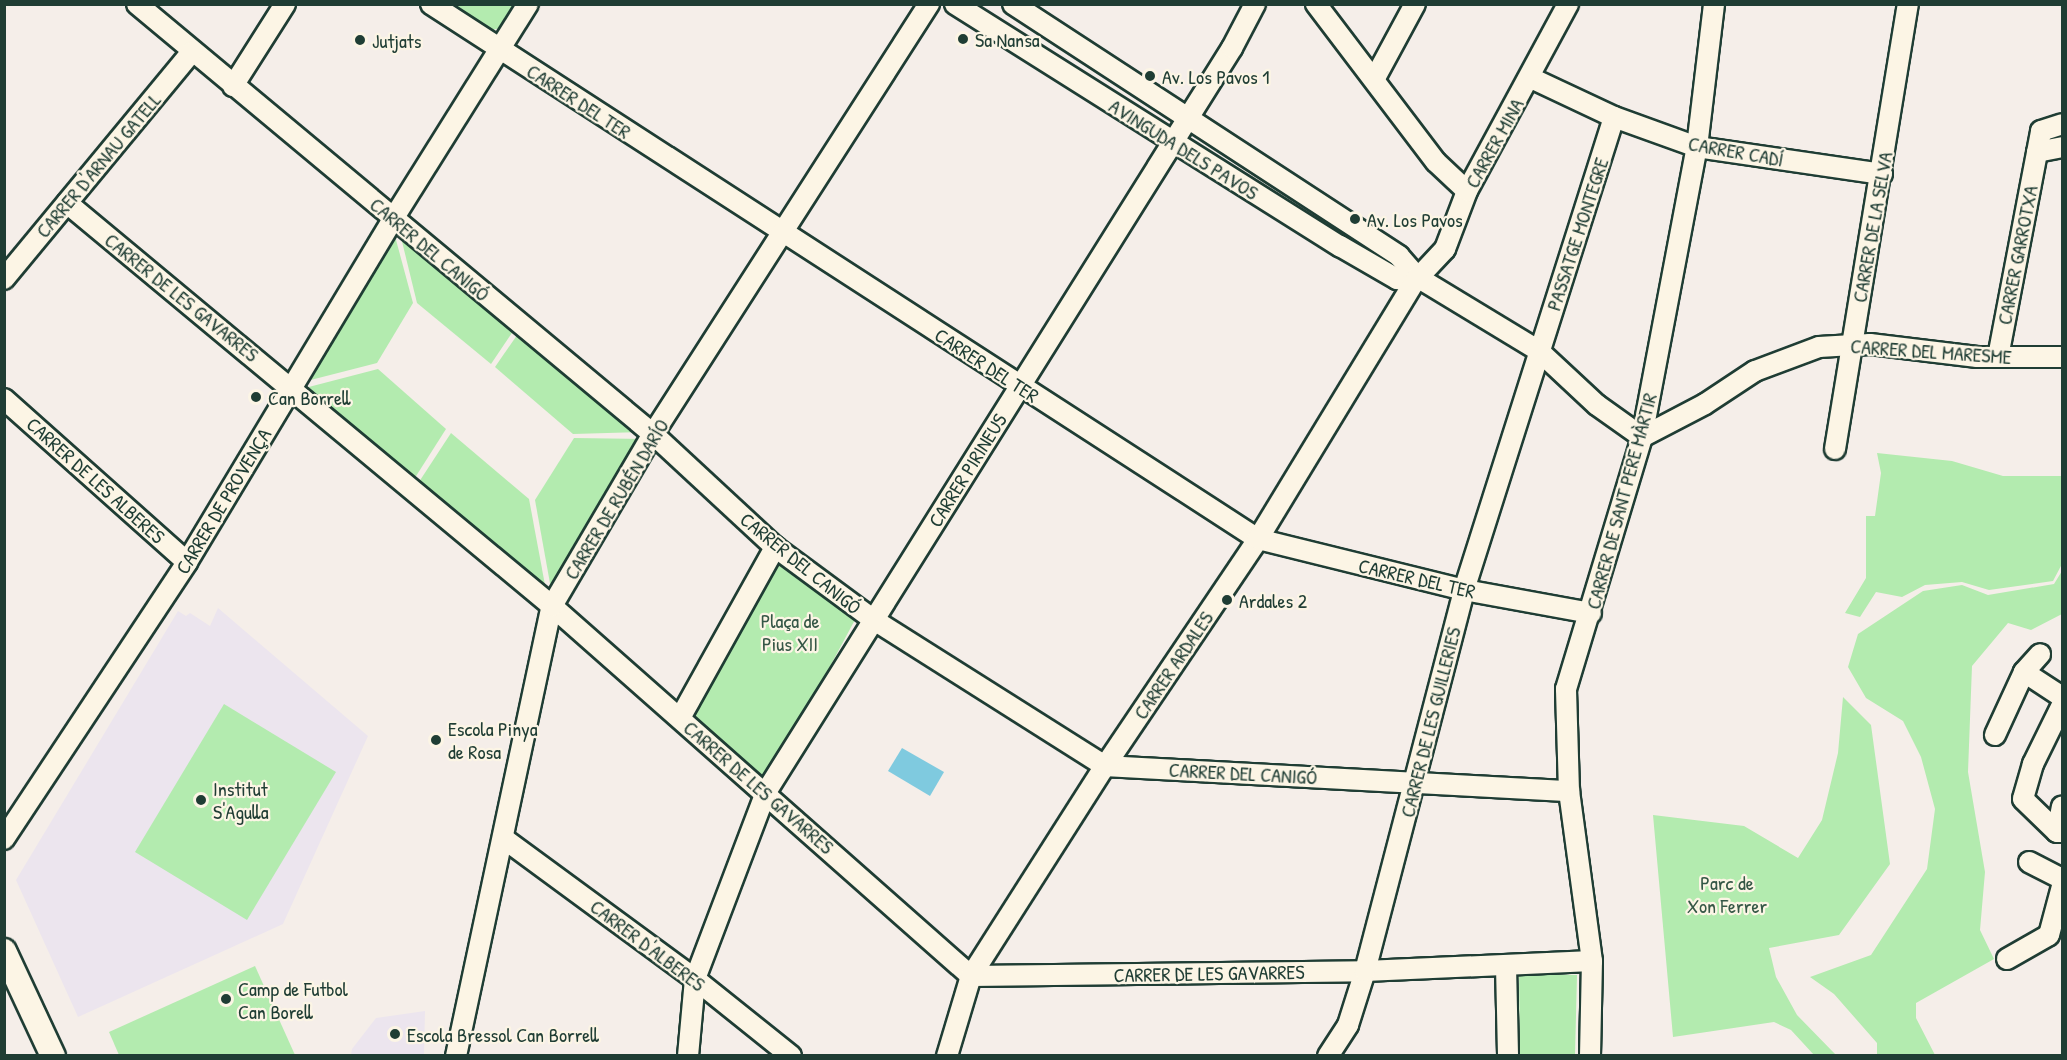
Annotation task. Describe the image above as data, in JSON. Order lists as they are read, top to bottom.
{
  "streets": {
    "street": [
      "CARRER DEL TER",
      "CARRER MINA",
      "AVINGUDA DELS PAVOS",
      "CARRER CADÍ",
      "CARRER D'ARNAU GATELL",
      "CARRER DE LA SELVA",
      "PASSATGE MONTEGRE",
      "CARRER DEL CANIGÓ",
      "CARRER GARROTXA",
      "CARRER DE LES GAVARRES",
      "CARRER DEL MARESME",
      "CARRER PIRINEUS",
      "CARRER DE LES ALBERES",
      "CARRER DE RUBÉN DARÍO",
      "CARRER DE PROVENÇA",
      "CARRER DE SANT PERE MÀRTIR",
      "CARRER ARDALES",
      "CARRER DE LES GUILLERIES",
      "CARRER D'ALBERES"
    ]
  },
  "crossings": [
    ["CARRER DEL TER", "CARRER PIRINEUS"],
    ["CARRER DEL TER", "CARRER DE RUBÉN DARÍO"],
    ["CARRER DEL TER", "CARRER DE PROVENÇA"],
    ["CARRER DEL TER", "CARRER DE SANT PERE MÀRTIR"],
    ["CARRER DEL TER", "CARRER ARDALES"],
    ["CARRER DEL TER", "CARRER DE LES GUILLERIES"],
    ["CARRER MINA", "AVINGUDA DELS PAVOS"],
    ["CARRER MINA", "CARRER CADÍ"],
    ["CARRER MINA", "CARRER ARDALES"],
    ["AVINGUDA DELS PAVOS", "PASSATGE MONTEGRE"],
    ["AVINGUDA DELS PAVOS", "CARRER DEL MARESME"],
    ["AVINGUDA DELS PAVOS", "CARRER PIRINEUS"],
    ["AVINGUDA DELS PAVOS", "CARRER DE SANT PERE MÀRTIR"],
    ["AVINGUDA DELS PAVOS", "CARRER ARDALES"],
    ["AVINGUDA DELS PAVOS", "CARRER DE LES GUILLERIES"],
    ["CARRER CADÍ", "CARRER DE LA SELVA"],
    ["CARRER CADÍ", "PASSATGE MONTEGRE"],
    ["CARRER CADÍ", "CARRER DE SANT PERE MÀRTIR"],
    ["CARRER D'ARNAU GATELL", "CARRER DEL CANIGÓ"],
    ["CARRER D'ARNAU GATELL", "CARRER DE LES GAVARRES"],
    ["CARRER DE LA SELVA", "CARRER DEL MARESME"],
    ["PASSATGE MONTEGRE", "CARRER DE LES GUILLERIES"],
    ["CARRER DEL CANIGÓ", "CARRER PIRINEUS"],
    ["CARRER DEL CANIGÓ", "CARRER DE RUBÉN DARÍO"],
    ["CARRER DEL CANIGÓ", "CARRER DE PROVENÇA"],
    ["CARRER DEL CANIGÓ", "CARRER DE SANT PERE MÀRTIR"],
    ["CARRER DEL CANIGÓ", "CARRER ARDALES"],
    ["CARRER DEL CANIGÓ", "CARRER DE LES GUILLERIES"],
    ["CARRER GARROTXA", "CARRER DEL MARESME"],
    ["CARRER DE LES GAVARRES", "CARRER PIRINEUS"],
    ["CARRER DE LES GAVARRES", "CARRER DE RUBÉN DARÍO"],
    ["CARRER DE LES GAVARRES", "CARRER DE PROVENÇA"],
    ["CARRER DE LES GAVARRES", "CARRER DE SANT PERE MÀRTIR"],
    ["CARRER DE LES GAVARRES", "CARRER ARDALES"],
    ["CARRER DE LES GAVARRES", "CARRER DE LES GUILLERIES"],
    ["CARRER DEL MARESME", "CARRER DE SANT PERE MÀRTIR"],
    ["CARRER PIRINEUS", "CARRER D'ALBERES"],
    ["CARRER DE LES ALBERES", "CARRER DE PROVENÇA"],
    ["CARRER DE RUBÉN DARÍO", "CARRER D'ALBERES"]
  ],
  "parks": ["Plaça de Pius XII", "Parc de Xon Ferrer"],
  "places": [
    "Sa Nansa",
    "Jutjats",
    "Av. Los Pavos 1",
    "Av. Los Pavos",
    "Can Borrell",
    "Ardales 2",
    "Escola Pinya de Rosa",
    "Institut S'Agulla",
    "Camp de Futbol Can Borell",
    "Escola Bressol Can Borrell"
  ]
}
